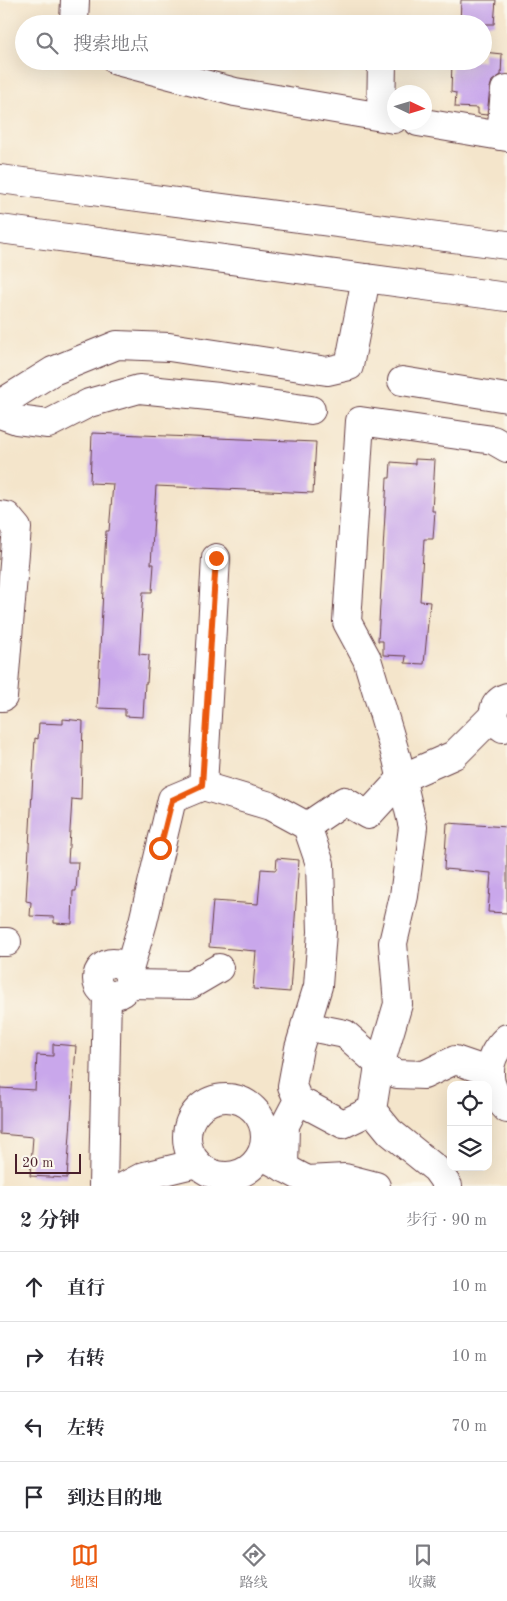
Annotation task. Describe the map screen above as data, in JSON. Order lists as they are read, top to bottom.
{
  "scale_bar": "20 m",
  "north": "right",
  "page": {
    "search": "搜索地点",
    "scale": "20 m",
    "heading": ["2 分钟", "步行 · 90 m"],
    "list": [
      ["直行", "10 m"],
      ["右转", "10 m"],
      ["左转", "70 m"],
      "到达目的地"
    ],
    "nav": ["地图", "路线", "收藏"]
  }
}
